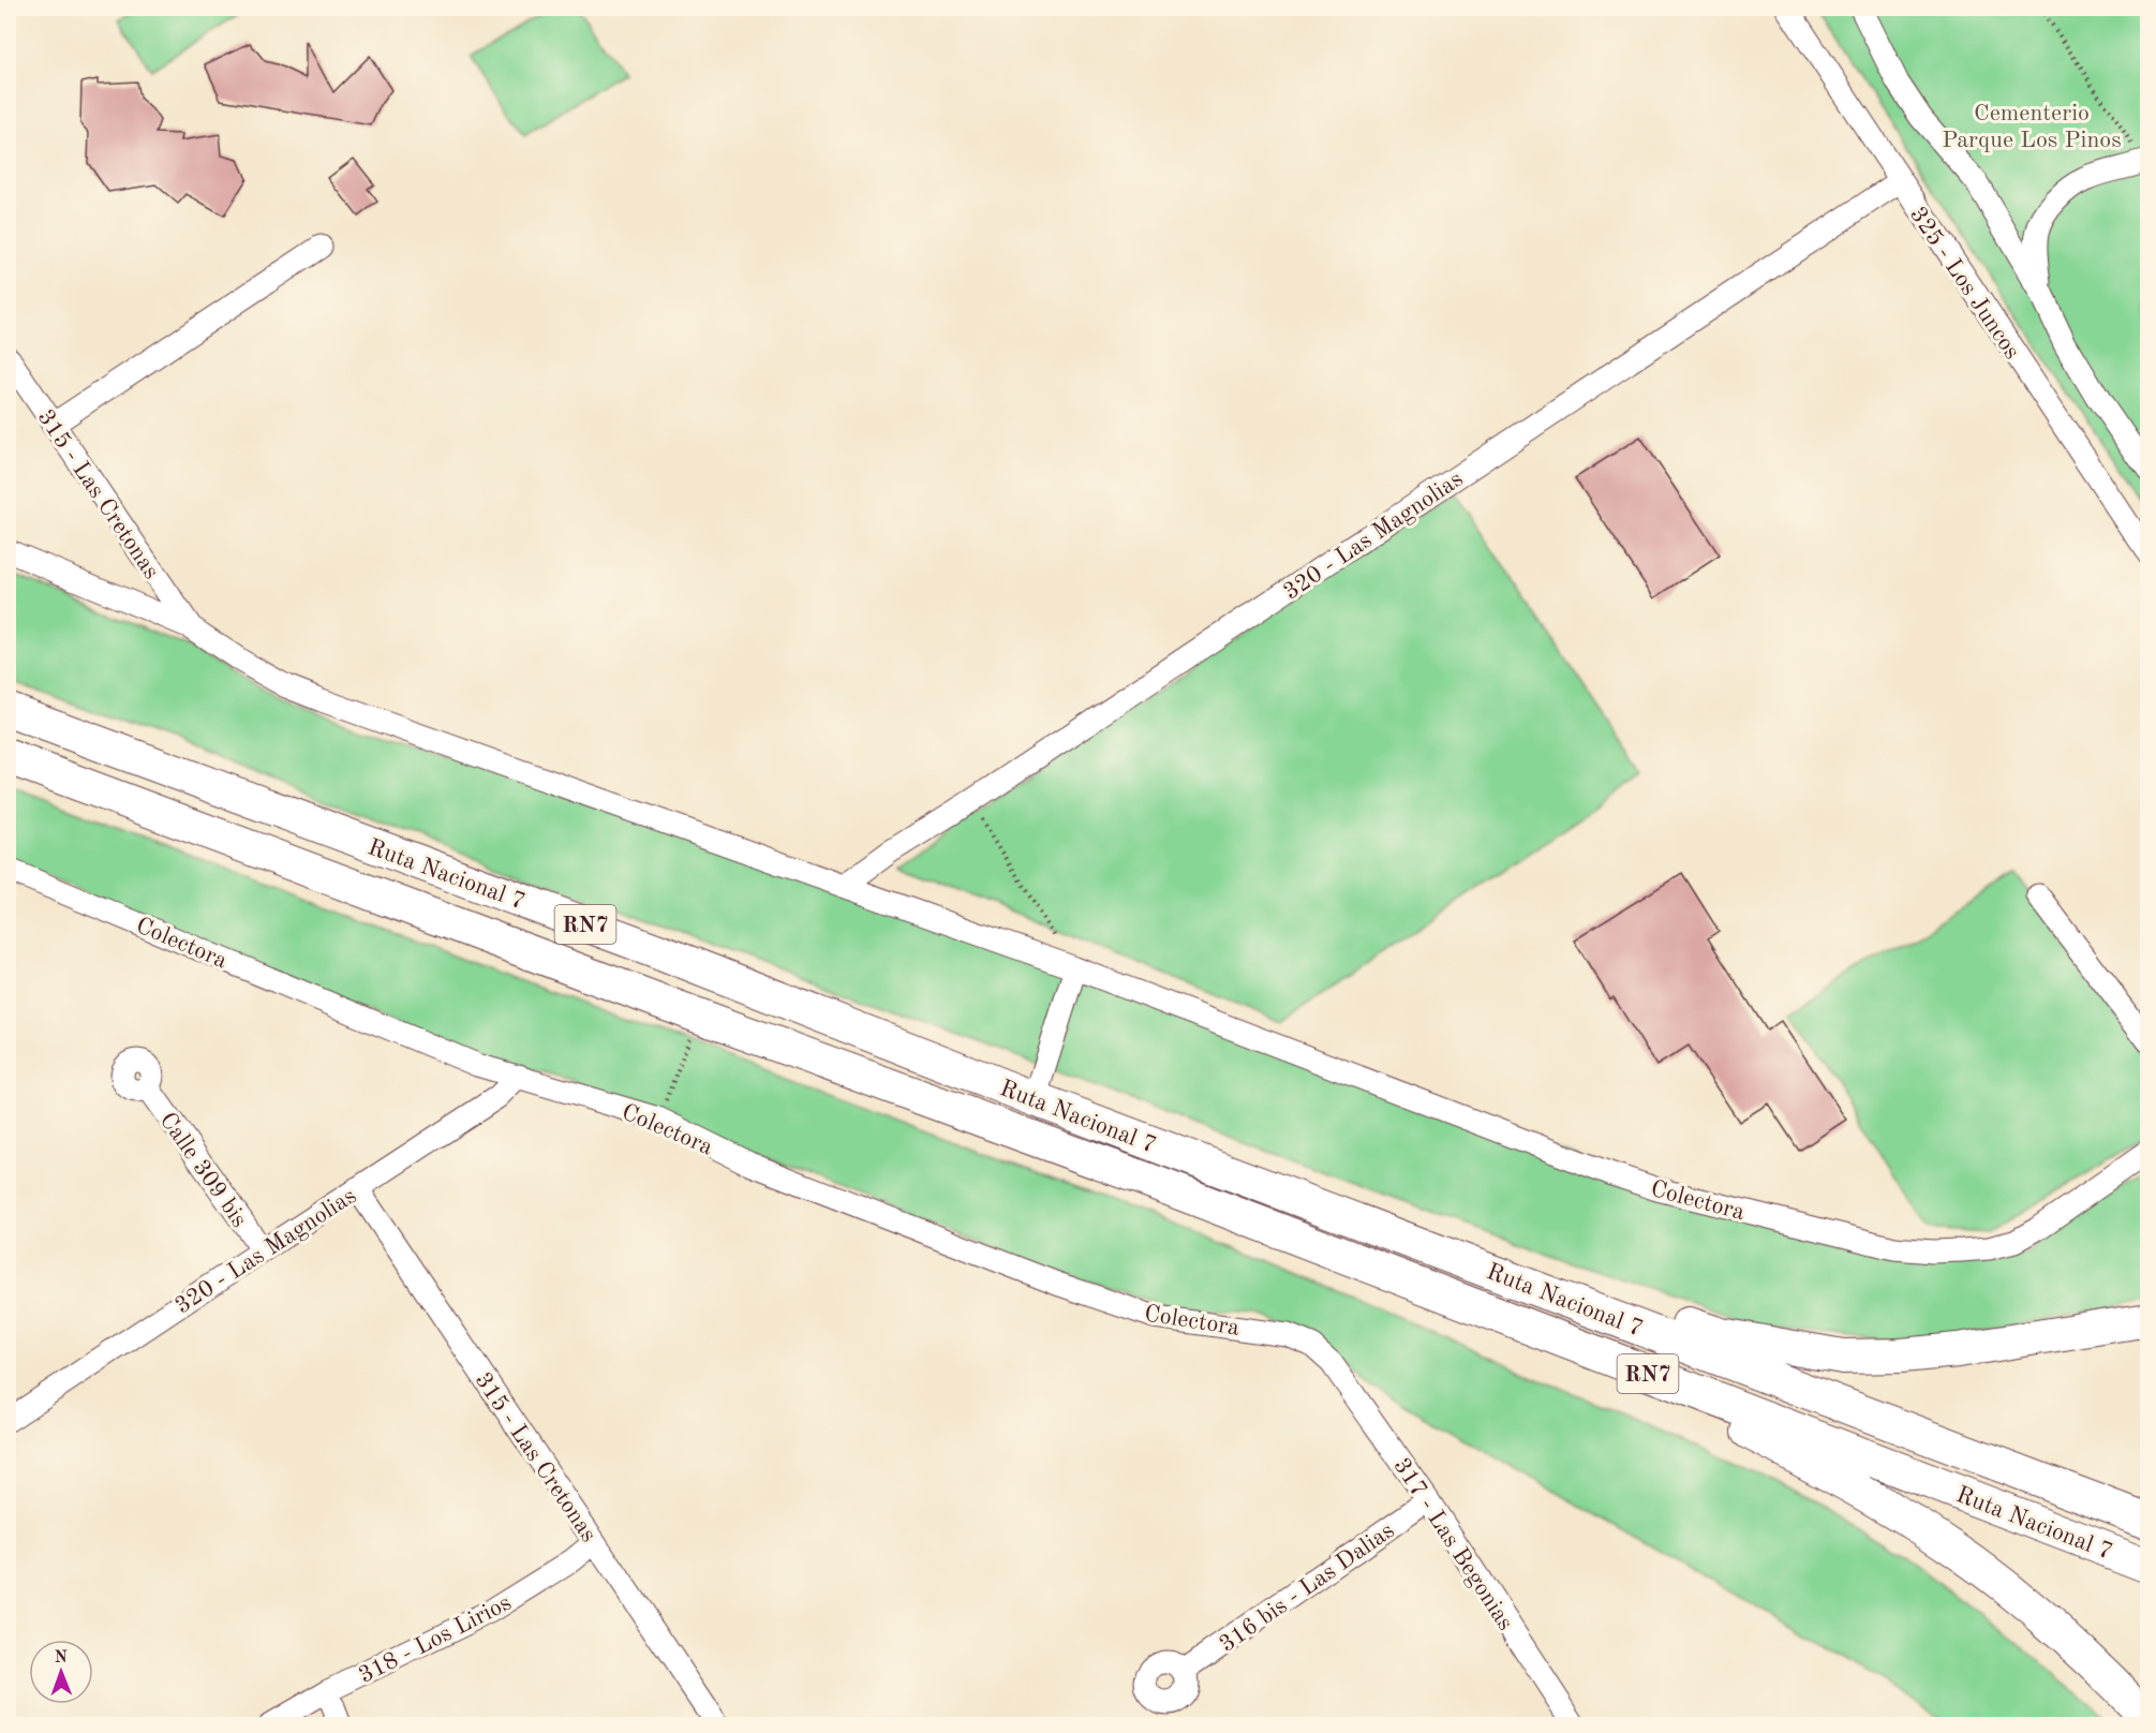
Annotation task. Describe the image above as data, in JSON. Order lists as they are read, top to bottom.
{
  "streets": {
    "highway": ["Ruta Nacional 7", "RN7"],
    "street": [
      "325 - Los Juncos",
      "315 - Las Cretonas",
      "320 - Las Magnolias",
      "Colectora",
      "Calle 309 bis",
      "317 - Las Begonias",
      "316 bis - Las Dalias",
      "318 - Los Lirios"
    ]
  },
  "crossings": [
    ["325 - Los Juncos", "320 - Las Magnolias"],
    ["315 - Las Cretonas", "320 - Las Magnolias"],
    ["315 - Las Cretonas", "Colectora"],
    ["315 - Las Cretonas", "318 - Los Lirios"],
    ["320 - Las Magnolias", "Colectora"],
    ["320 - Las Magnolias", "Calle 309 bis"],
    ["Colectora", "317 - Las Begonias"],
    ["317 - Las Begonias", "316 bis - Las Dalias"]
  ],
  "parks": ["Cementerio Parque Los Pinos"],
  "north": "top"
}
